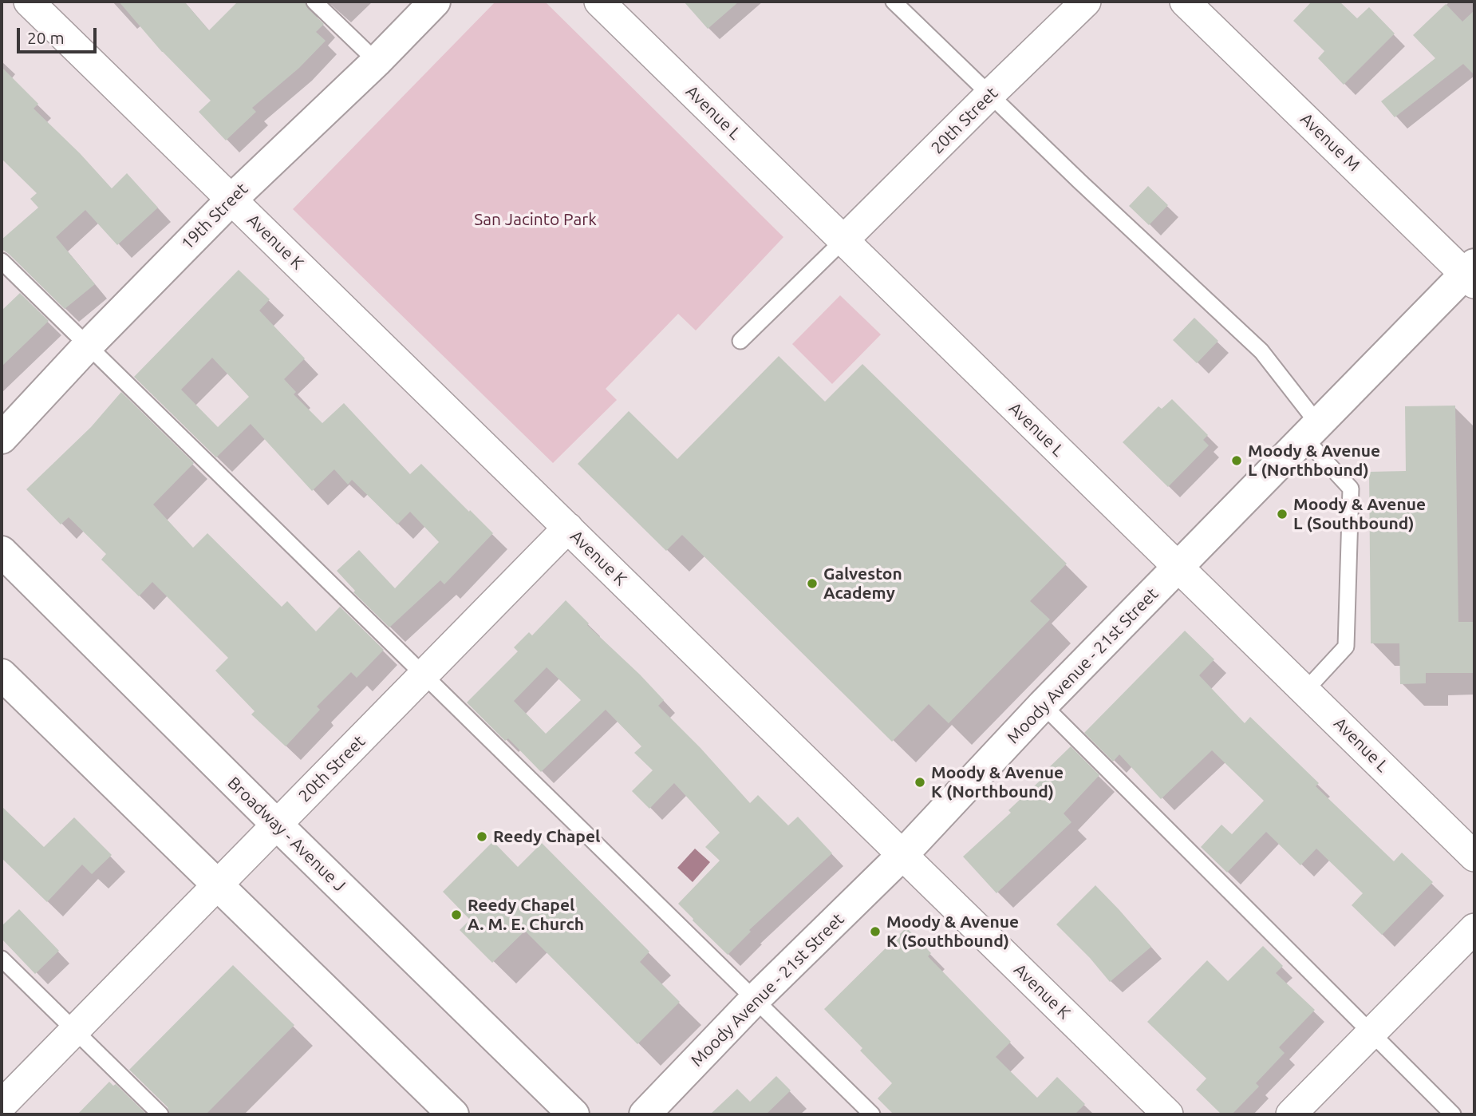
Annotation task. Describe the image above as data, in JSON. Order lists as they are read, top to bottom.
{
  "streets": {
    "main road": ["19th Street", "Moody Avenue - 21st Street", "Broadway - Avenue J"],
    "street": [
      "Avenue L",
      "20th Street",
      "Avenue M",
      "Avenue K"
    ]
  },
  "crossings": [
    ["Avenue L", "20th Street"],
    ["Avenue L", "Moody Avenue - 21st Street"],
    ["20th Street", "Avenue K"],
    ["20th Street", "Broadway - Avenue J"],
    ["Avenue M", "Moody Avenue - 21st Street"],
    ["19th Street", "Avenue K"],
    ["Avenue K", "Moody Avenue - 21st Street"]
  ],
  "parks": ["San Jacinto Park"],
  "places": [
    "Moody & Avenue L (Northbound)",
    "Moody & Avenue L (Southbound)",
    "Galveston Academy",
    "Moody & Avenue K (Northbound)",
    "Reedy Chapel",
    "Reedy Chapel A. M. E. Church",
    "Moody & Avenue K (Southbound)"
  ],
  "scale_bar": "20 m"
}
